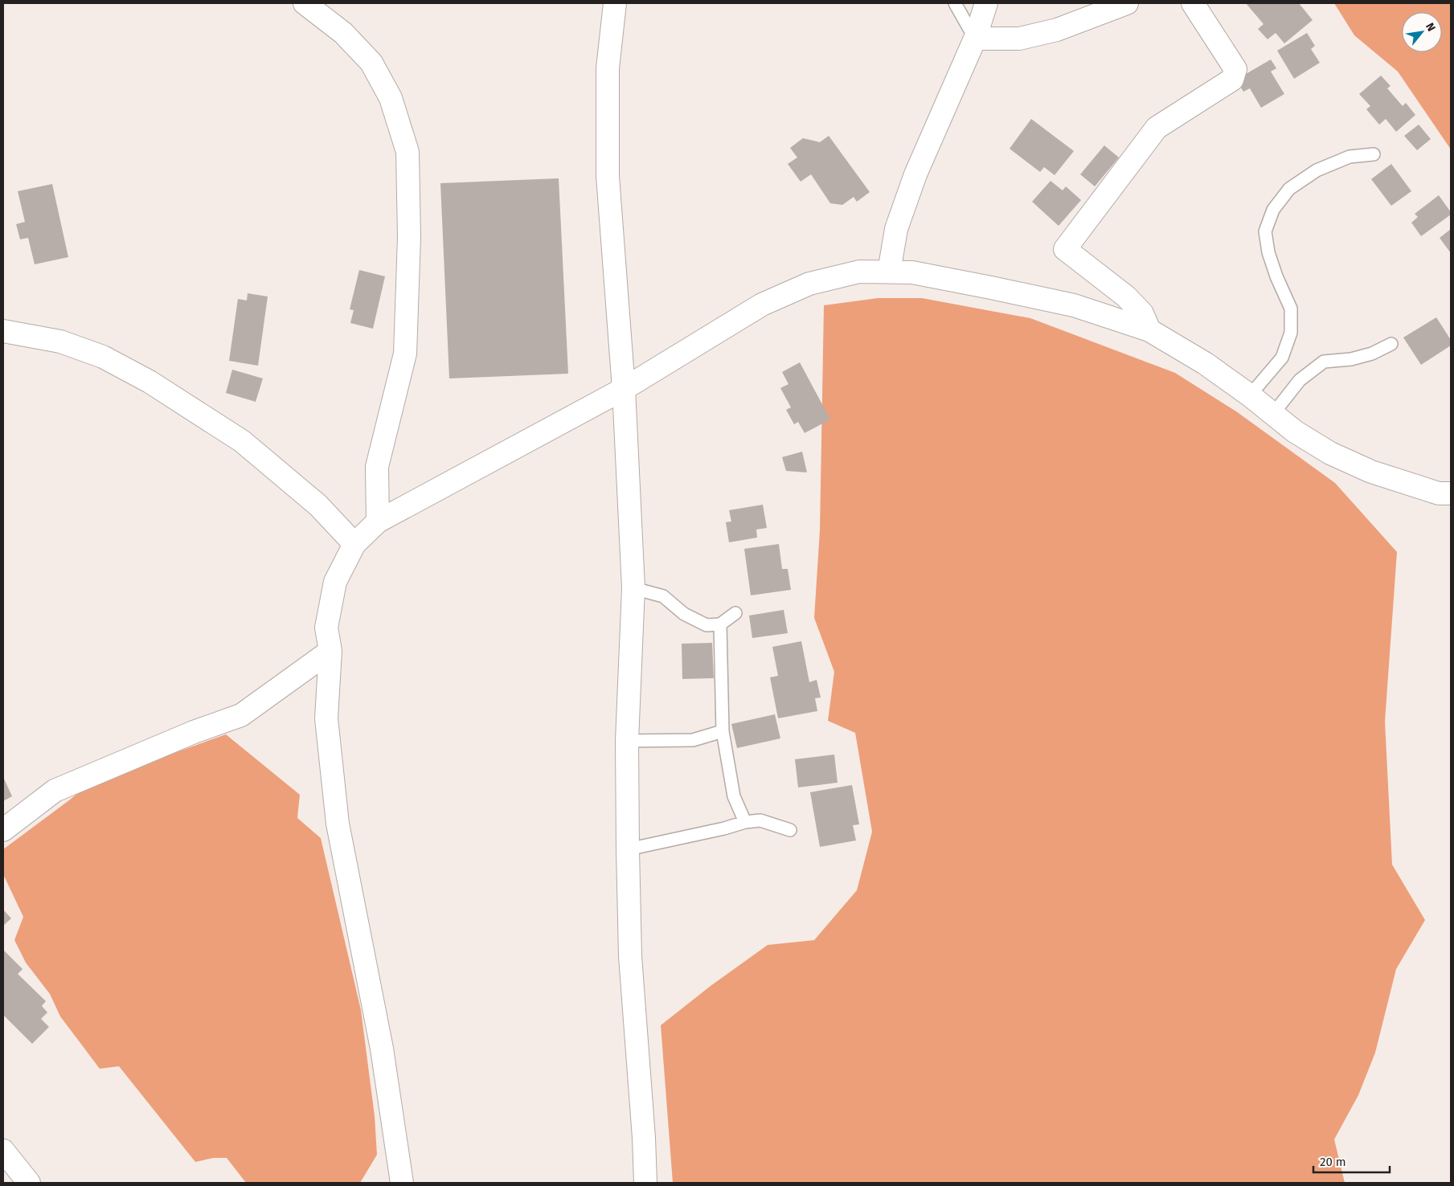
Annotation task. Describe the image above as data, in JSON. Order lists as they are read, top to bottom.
{
  "scale_bar": "20 m",
  "north": "top right"
}
